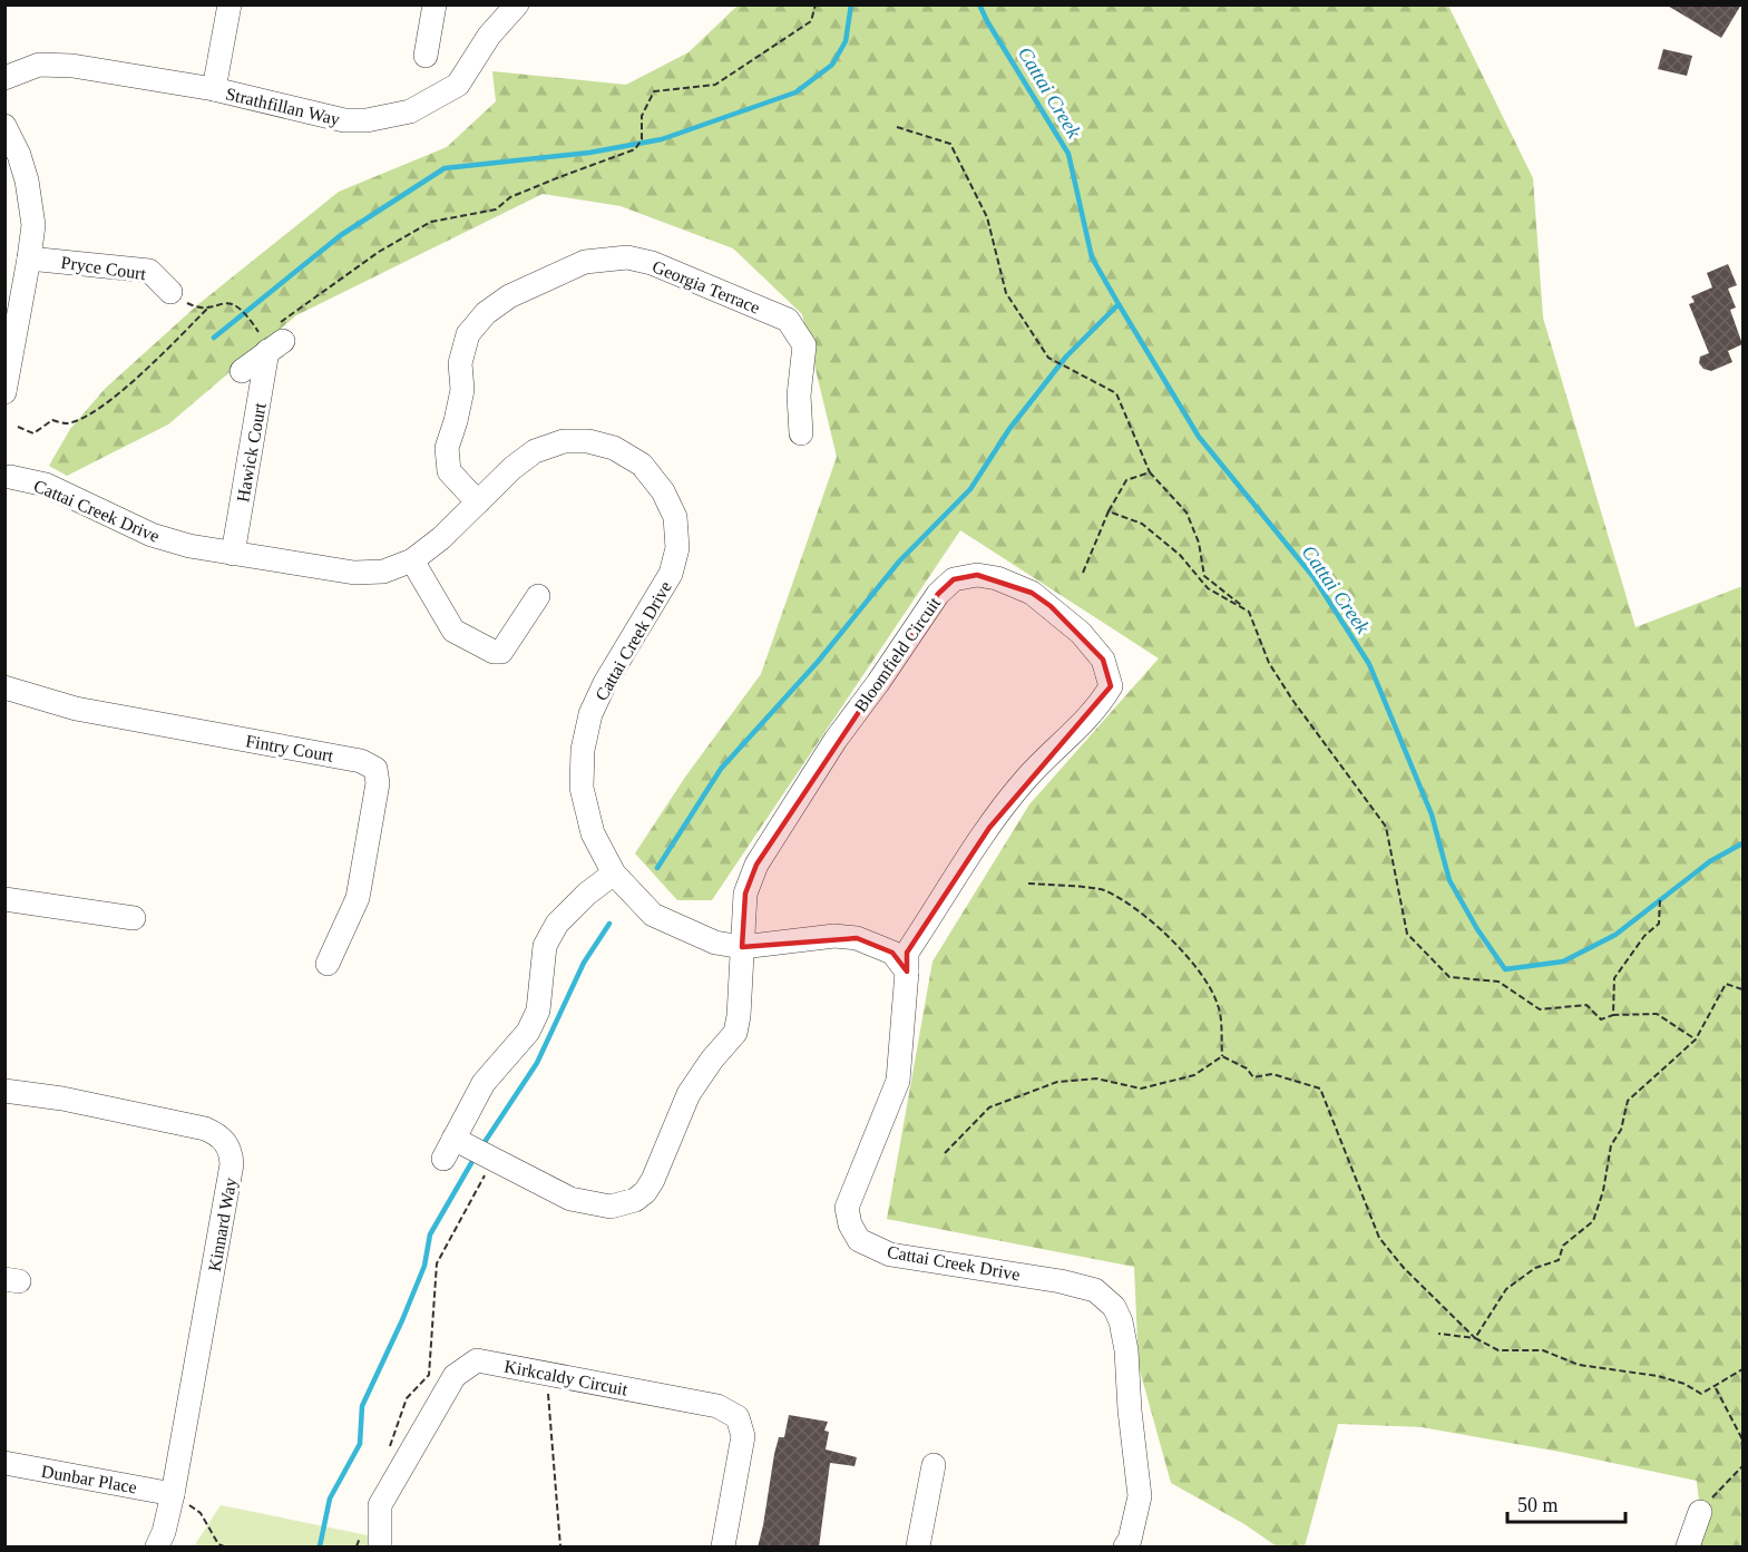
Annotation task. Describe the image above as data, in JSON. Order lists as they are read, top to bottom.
{
  "streets": {
    "street": [
      "Strathfillan Way",
      "Pryce Court",
      "Georgia Terrace",
      "Hawick Court",
      "Cattai Creek Drive",
      "Bloomfield Circuit",
      "Fintry Court",
      "Kinnard Way",
      "Kirkcaldy Circuit",
      "Dunbar Place"
    ]
  },
  "crossings": [
    ["Georgia Terrace", "Cattai Creek Drive"],
    ["Hawick Court", "Cattai Creek Drive"],
    ["Cattai Creek Drive", "Bloomfield Circuit"],
    ["Kinnard Way", "Dunbar Place"]
  ],
  "water": ["Cattai Creek"],
  "scale_bar": "50 m"
}
